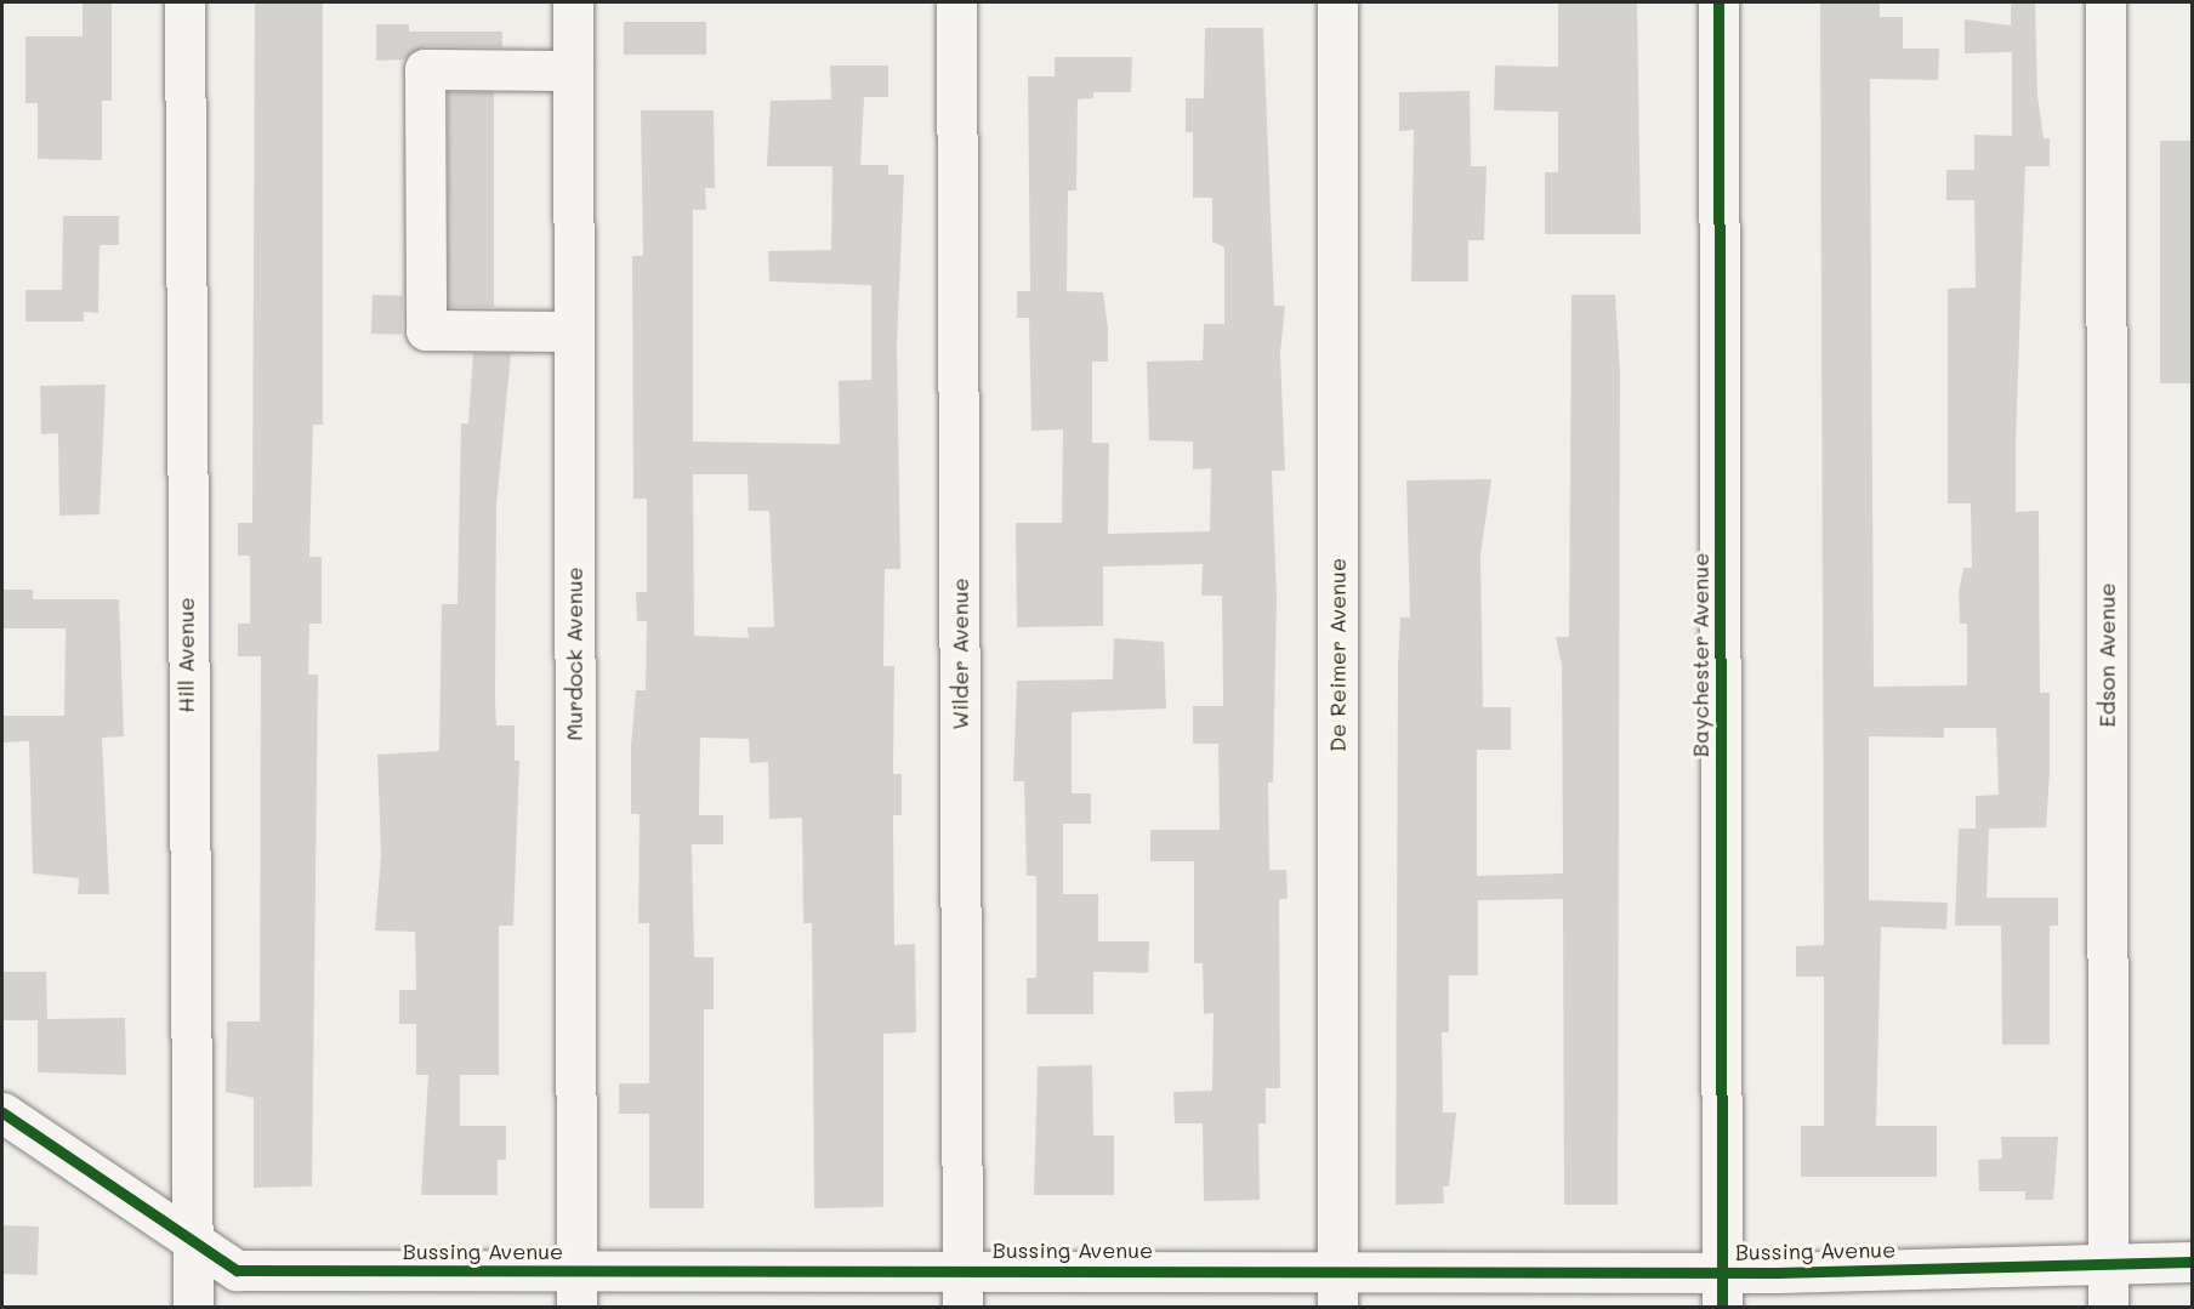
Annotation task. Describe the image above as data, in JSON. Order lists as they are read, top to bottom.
{
  "streets": {
    "street": [
      "Murdock Avenue",
      "Wilder Avenue",
      "Hill Avenue",
      "De Reimer Avenue",
      "Baychester Avenue",
      "Edson Avenue",
      "Bussing Avenue"
    ]
  },
  "crossings": [
    ["Murdock Avenue", "Bussing Avenue"],
    ["Wilder Avenue", "Bussing Avenue"],
    ["Hill Avenue", "Bussing Avenue"],
    ["De Reimer Avenue", "Bussing Avenue"],
    ["Baychester Avenue", "Bussing Avenue"],
    ["Edson Avenue", "Bussing Avenue"]
  ]
}
